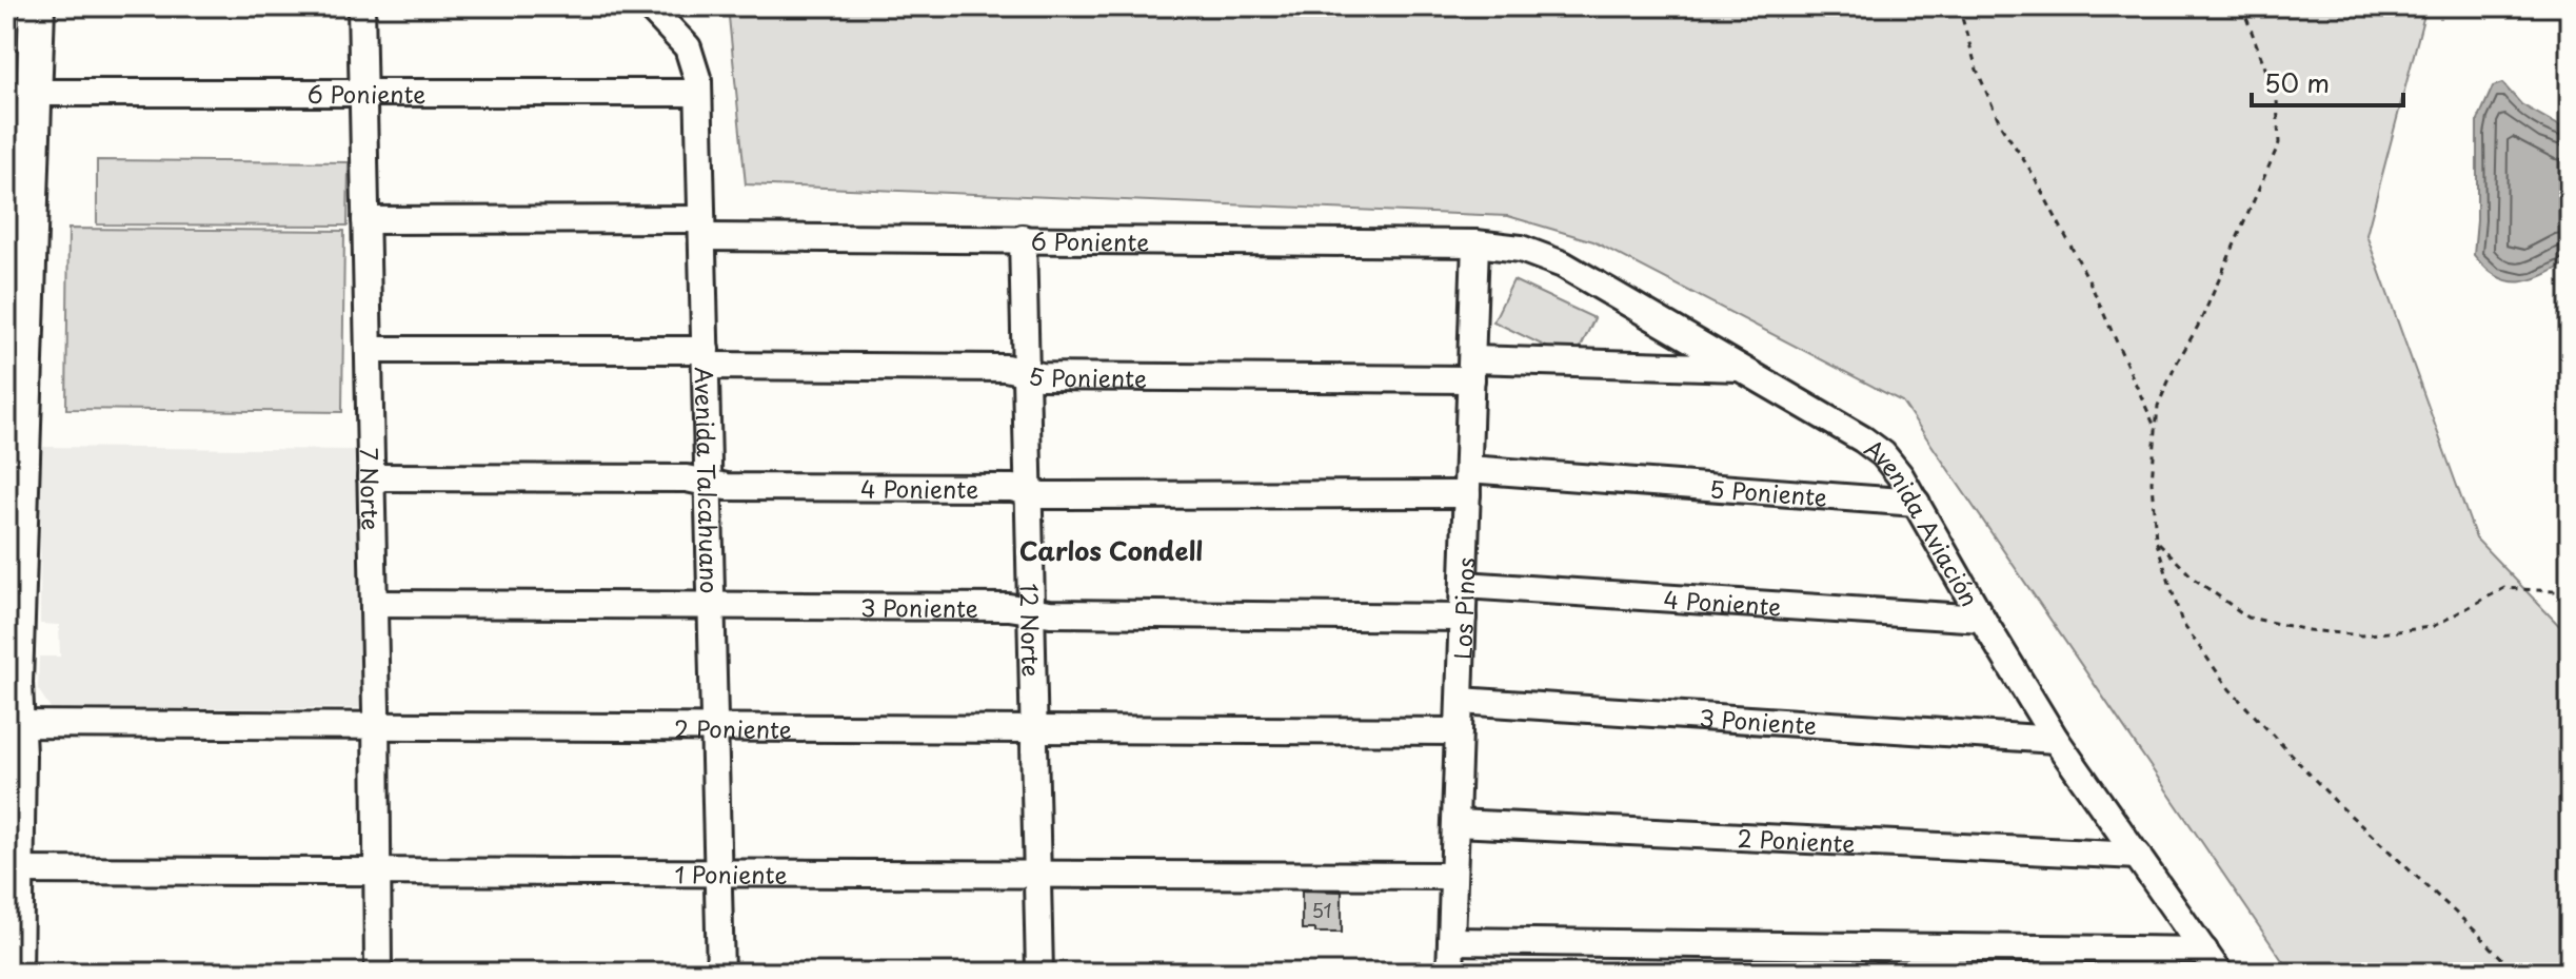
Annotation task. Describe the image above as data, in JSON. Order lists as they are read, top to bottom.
{
  "streets": {
    "street": [
      "6 Poniente",
      "5 Poniente",
      "Avenida Talcahuano",
      "4 Poniente",
      "7 Norte",
      "Avenida Aviación",
      "3 Poniente",
      "Los Pinos",
      "12 Norte",
      "2 Poniente",
      "1 Poniente"
    ]
  },
  "crossings": [
    ["6 Poniente", "Avenida Talcahuano"],
    ["6 Poniente", "7 Norte"],
    ["6 Poniente", "Avenida Aviación"],
    ["6 Poniente", "Los Pinos"],
    ["6 Poniente", "12 Norte"],
    ["5 Poniente", "Avenida Talcahuano"],
    ["5 Poniente", "4 Poniente"],
    ["5 Poniente", "7 Norte"],
    ["5 Poniente", "Avenida Aviación"],
    ["5 Poniente", "Los Pinos"],
    ["5 Poniente", "12 Norte"],
    ["Avenida Talcahuano", "4 Poniente"],
    ["Avenida Talcahuano", "3 Poniente"],
    ["Avenida Talcahuano", "2 Poniente"],
    ["Avenida Talcahuano", "1 Poniente"],
    ["4 Poniente", "7 Norte"],
    ["4 Poniente", "Avenida Aviación"],
    ["4 Poniente", "Los Pinos"],
    ["4 Poniente", "12 Norte"],
    ["7 Norte", "3 Poniente"],
    ["7 Norte", "2 Poniente"],
    ["7 Norte", "1 Poniente"],
    ["Avenida Aviación", "3 Poniente"],
    ["Avenida Aviación", "Los Pinos"],
    ["Avenida Aviación", "2 Poniente"],
    ["3 Poniente", "Los Pinos"],
    ["3 Poniente", "12 Norte"],
    ["Los Pinos", "2 Poniente"],
    ["Los Pinos", "1 Poniente"],
    ["12 Norte", "2 Poniente"],
    ["12 Norte", "1 Poniente"]
  ],
  "districts": ["Carlos Condell"],
  "house_numbers": ["51"],
  "scale_bar": "50 m"
}
